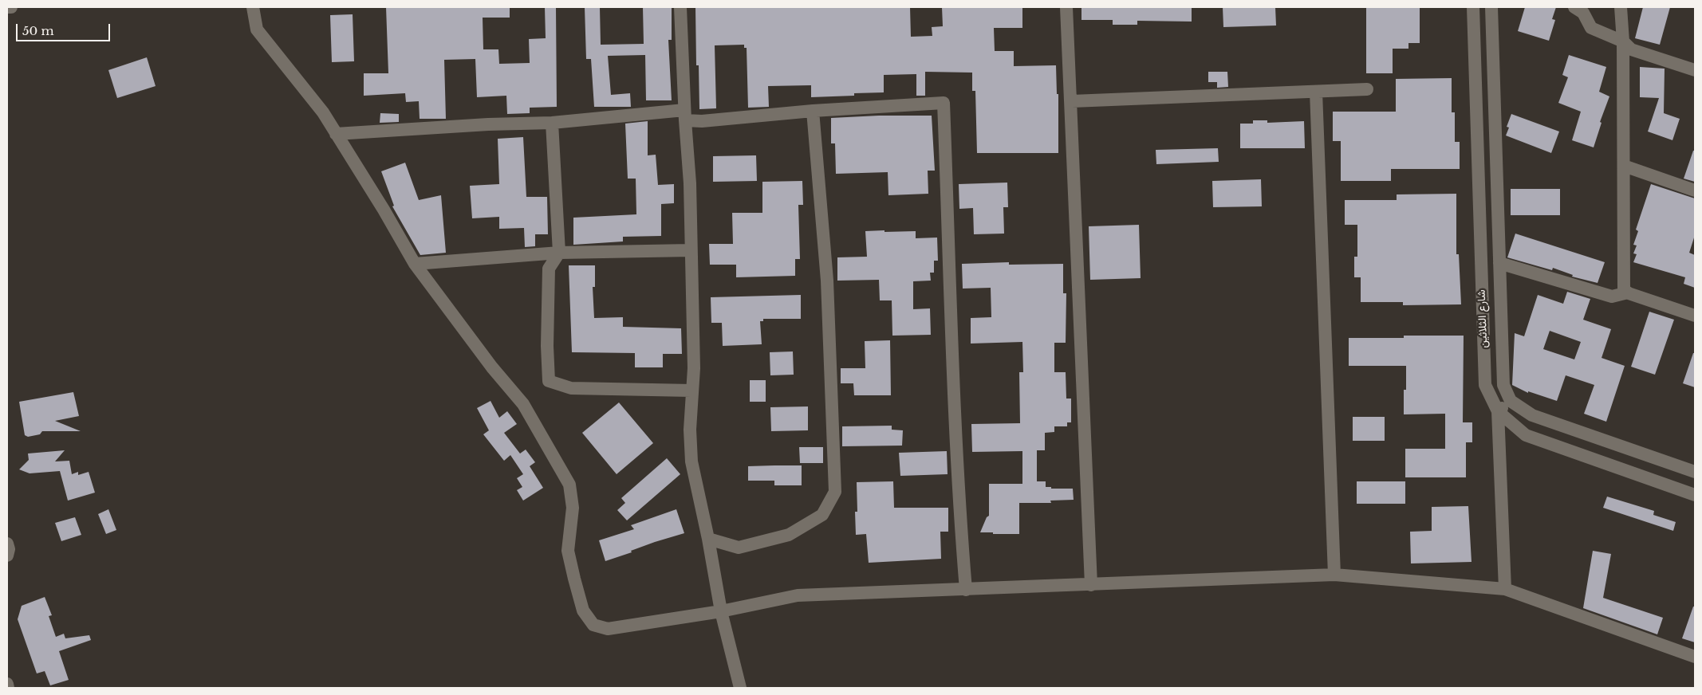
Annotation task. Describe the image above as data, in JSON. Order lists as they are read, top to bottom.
{
  "streets": {
    "street": ["شارع الثلاثين"]
  },
  "scale_bar": "50 m"
}
